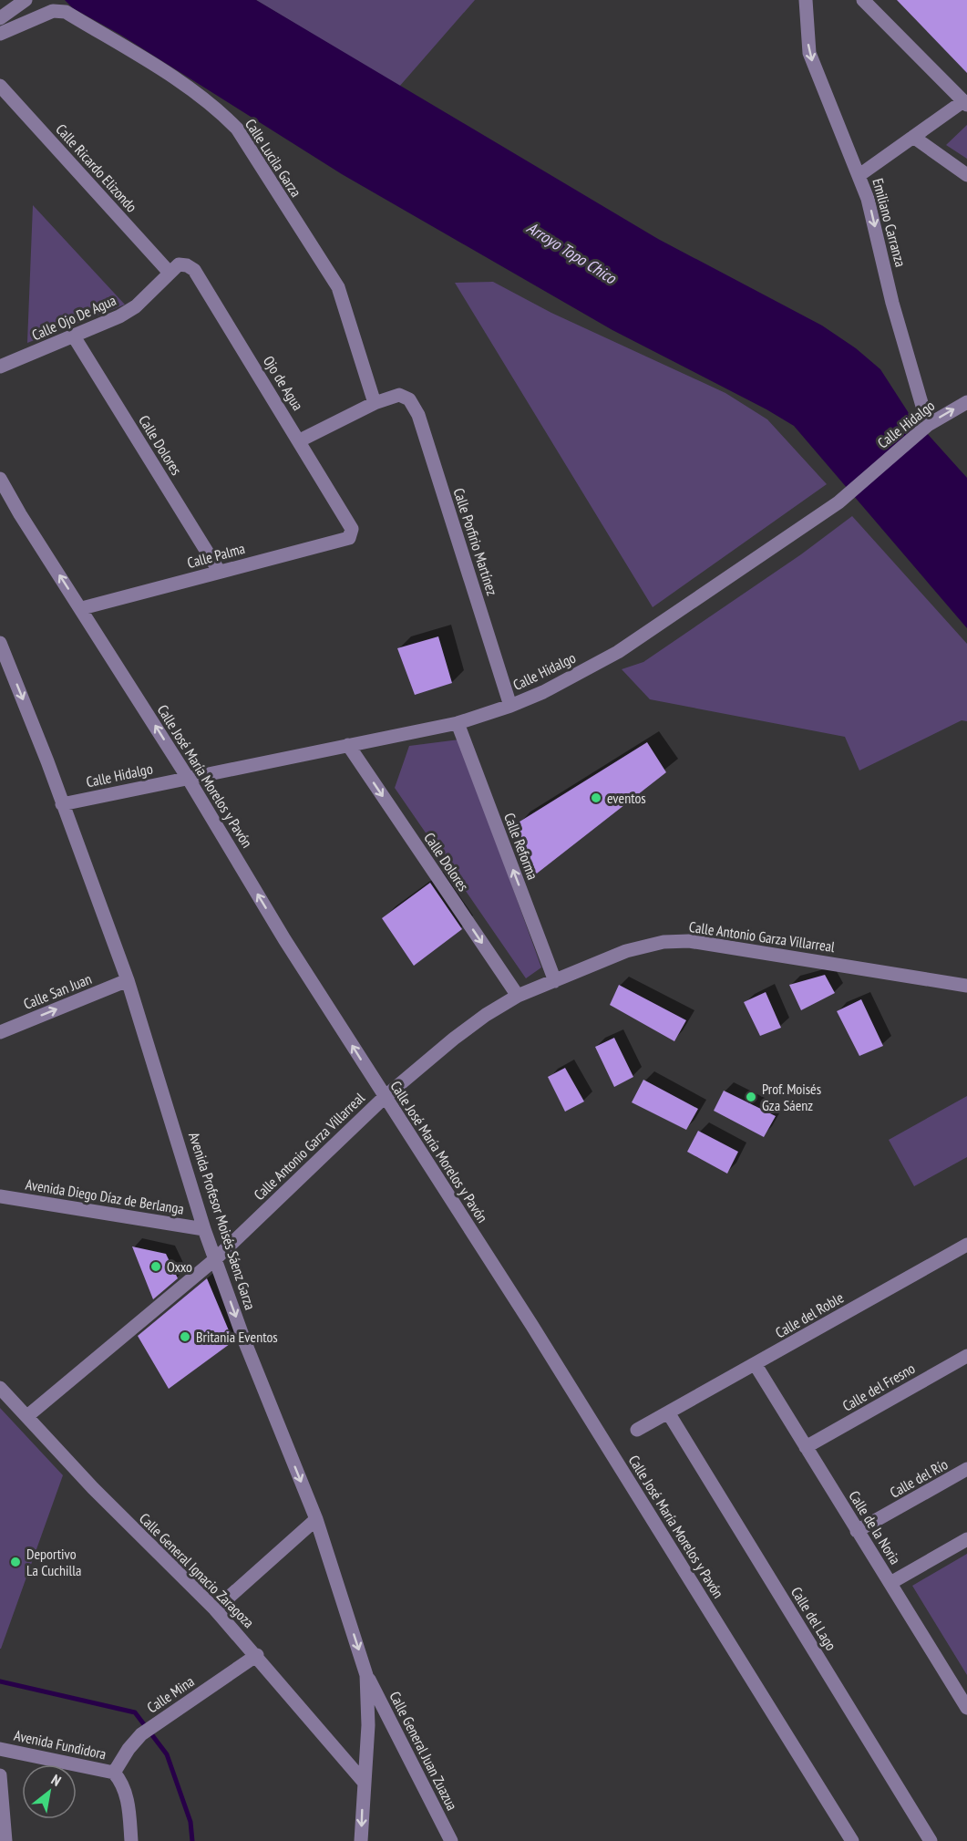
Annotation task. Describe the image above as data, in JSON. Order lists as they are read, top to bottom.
{
  "streets": {
    "street": [
      "Calle Lucila Garza",
      "Calle Ricardo Elizondo",
      "Emiliano Carranza",
      "Calle Ojo De Agua",
      "Ojo de Agua",
      "Calle Hidalgo",
      "Calle Dolores",
      "Calle Porfirio Martínez",
      "Calle Palma",
      "Calle José María Morelos y Pavón",
      "Calle Reforma",
      "Calle Antonio Garza Villarreal",
      "Calle San Juan",
      "Avenida Diego Díaz de Berlanga",
      "Avenida Profesor Moisés Sáenz Garza",
      "Calle del Roble",
      "Calle del Fresno",
      "Calle del Río",
      "Calle de la Noria",
      "Calle General Ignacio Zaragoza",
      "Calle del Lago",
      "Calle Mina",
      "Avenida Fundidora",
      "Calle General Juan Zuazua"
    ]
  },
  "crossings": [
    ["Calle Lucila Garza", "Calle Porfirio Martínez"],
    ["Calle Ricardo Elizondo", "Calle Ojo De Agua"],
    ["Calle Ricardo Elizondo", "Ojo de Agua"],
    ["Emiliano Carranza", "Calle Hidalgo"],
    ["Calle Ojo De Agua", "Ojo de Agua"],
    ["Calle Ojo De Agua", "Calle Dolores"],
    ["Ojo de Agua", "Calle Palma"],
    ["Calle Hidalgo", "Calle Dolores"],
    ["Calle Hidalgo", "Calle Porfirio Martínez"],
    ["Calle Hidalgo", "Calle José María Morelos y Pavón"],
    ["Calle Hidalgo", "Calle Reforma"],
    ["Calle Hidalgo", "Avenida Profesor Moisés Sáenz Garza"],
    ["Calle Dolores", "Calle Palma"],
    ["Calle Dolores", "Calle Antonio Garza Villarreal"],
    ["Calle Palma", "Calle José María Morelos y Pavón"],
    ["Calle José María Morelos y Pavón", "Calle Antonio Garza Villarreal"],
    ["Calle Reforma", "Calle Antonio Garza Villarreal"],
    ["Calle Antonio Garza Villarreal", "Avenida Profesor Moisés Sáenz Garza"],
    ["Calle Antonio Garza Villarreal", "Calle General Ignacio Zaragoza"],
    ["Calle San Juan", "Avenida Profesor Moisés Sáenz Garza"],
    ["Avenida Diego Díaz de Berlanga", "Avenida Profesor Moisés Sáenz Garza"],
    ["Avenida Profesor Moisés Sáenz Garza", "Calle General Ignacio Zaragoza"],
    ["Avenida Profesor Moisés Sáenz Garza", "Calle General Juan Zuazua"],
    ["Calle del Roble", "Calle de la Noria"],
    ["Calle del Roble", "Calle del Lago"],
    ["Calle del Fresno", "Calle de la Noria"],
    ["Calle del Río", "Calle de la Noria"],
    ["Calle General Ignacio Zaragoza", "Calle Mina"],
    ["Calle Mina", "Avenida Fundidora"]
  ],
  "one_way": [
    "Emiliano Carranza",
    "Calle Dolores",
    "Calle José María Morelos y Pavón",
    "Calle Reforma",
    "Calle San Juan",
    "Avenida Profesor Moisés Sáenz Garza"
  ],
  "water": ["Arroyo Topo Chico"],
  "places": [
    "eventos",
    "Prof. Moisés Gza Sáenz",
    "Oxxo",
    "Britania Eventos",
    "Deportivo La Cuchilla"
  ],
  "north": "top right"
}
